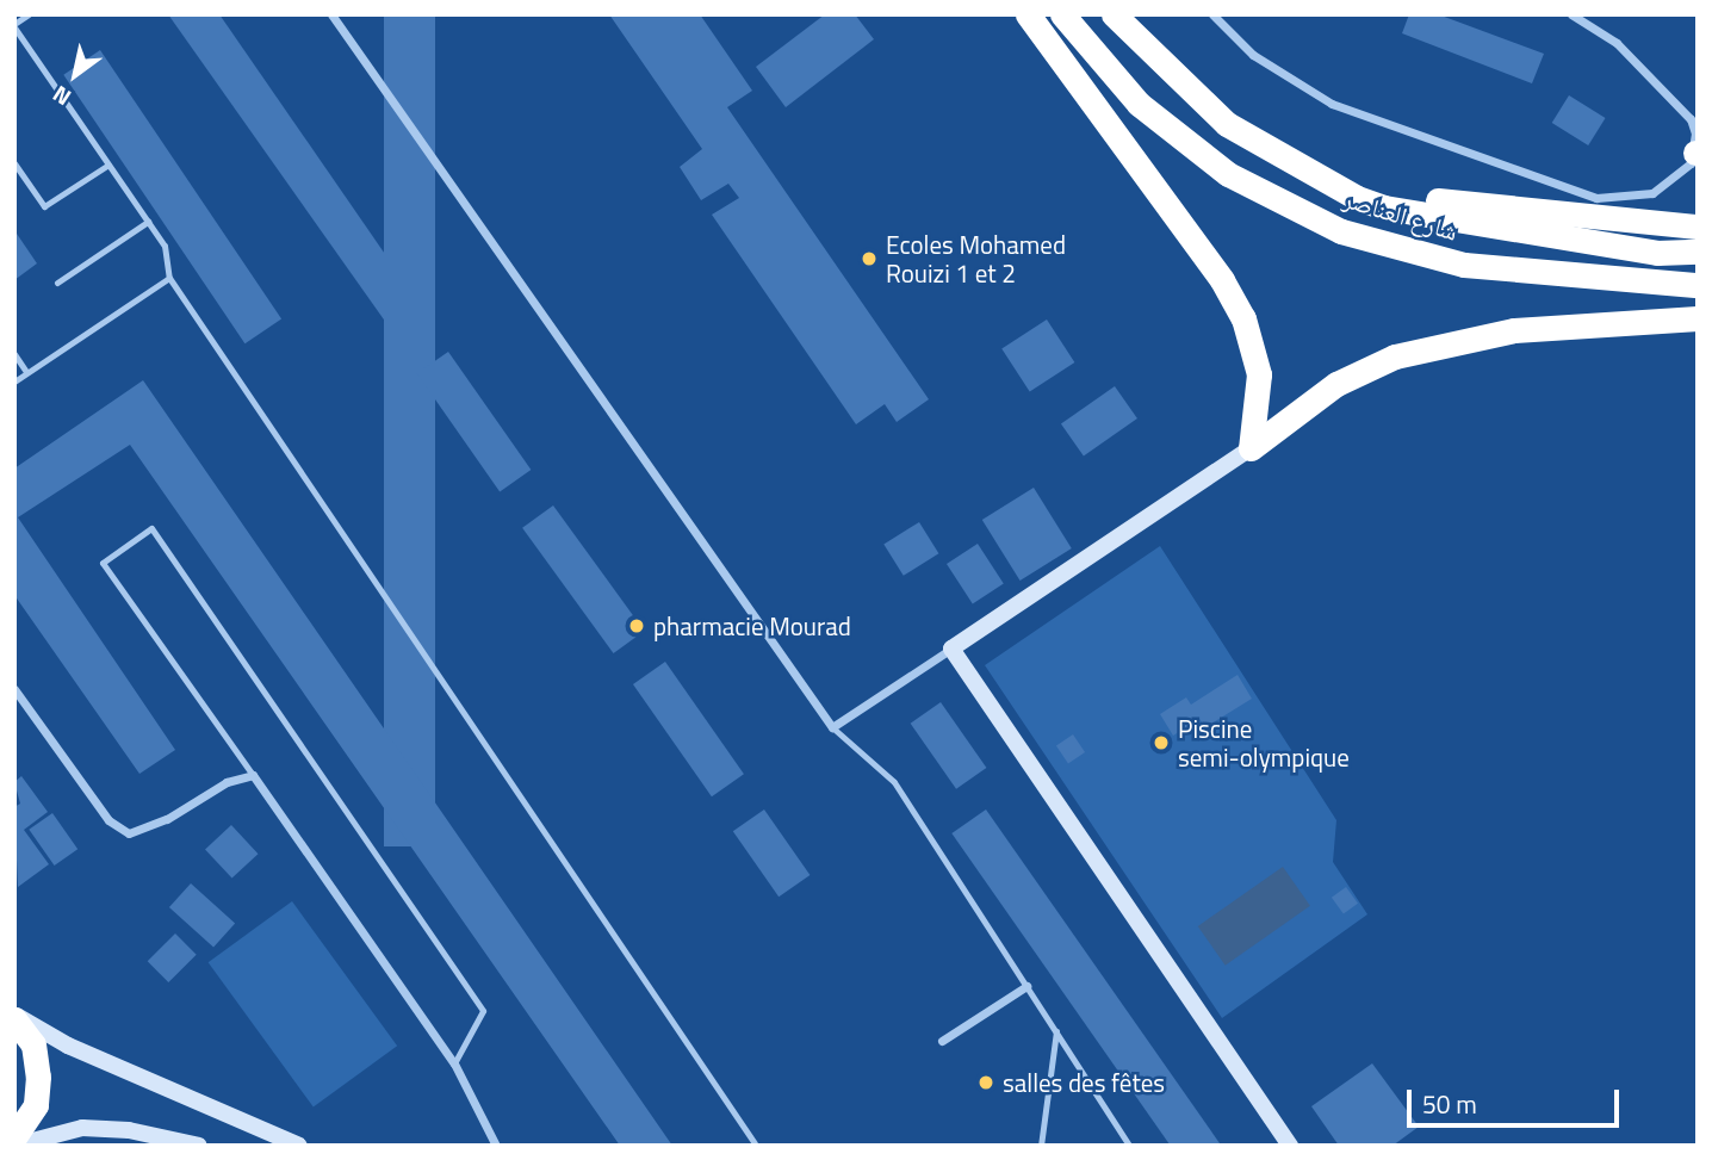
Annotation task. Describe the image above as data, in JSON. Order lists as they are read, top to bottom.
{
  "streets": {
    "highway": ["شارع العناصر"]
  },
  "places": [
    "Ecoles Mohamed Rouizi 1 et 2",
    "pharmacie Mourad",
    "Piscine semi-olympique",
    "salles des fêtes"
  ],
  "scale_bar": "50 m",
  "north": "bottom left"
}
